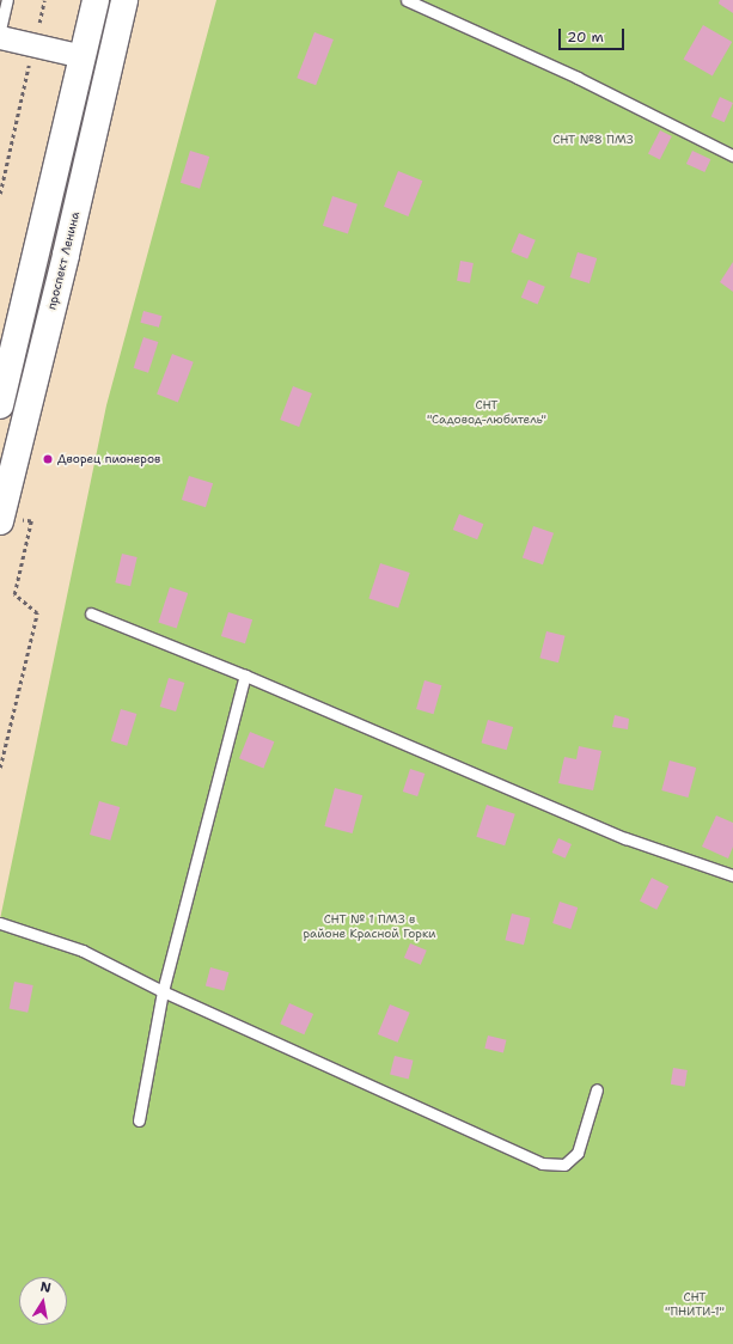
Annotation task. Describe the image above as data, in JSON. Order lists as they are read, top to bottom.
{
  "streets": {
    "main road": ["проспект Ленина"]
  },
  "parks": [
    "СНТ №8 ПМЗ",
    "СНТ \"Садовод-любитель\"",
    "СНТ № 1 ПМЗ в районе Красной Горки",
    "СНТ \"ПНИТИ-1\""
  ],
  "places": ["Дворец пионеров"],
  "scale_bar": "20 m",
  "north": "top"
}
